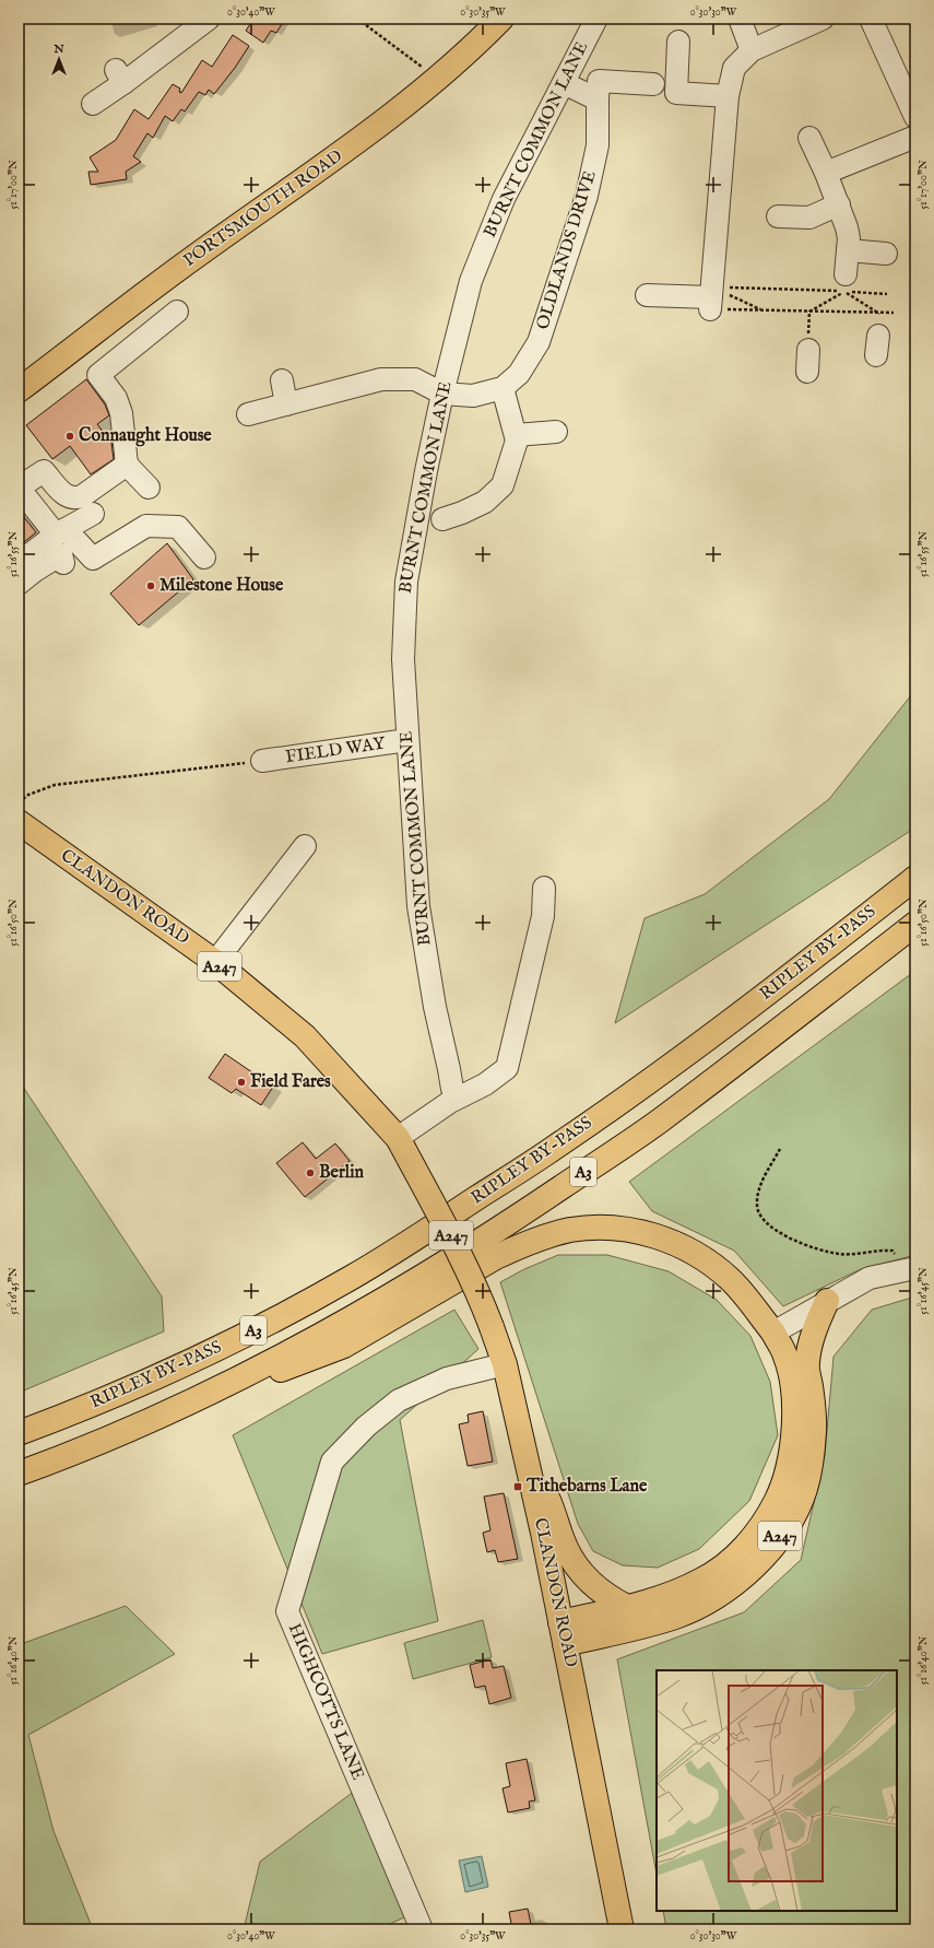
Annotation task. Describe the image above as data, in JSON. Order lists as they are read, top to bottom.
{
  "streets": {
    "main road": [
      "PORTSMOUTH ROAD",
      "CLANDON ROAD",
      "RIPLEY BY-PASS",
      "A247",
      "A3"
    ],
    "street": [
      "BURNT COMMON LANE",
      "OLDLANDS DRIVE",
      "FIELD WAY",
      "HIGHCOTTS LANE"
    ]
  },
  "crossings": [
    ["BURNT COMMON LANE", "FIELD WAY"],
    ["CLANDON ROAD", "A247"],
    ["CLANDON ROAD", "HIGHCOTTS LANE"]
  ],
  "places": {
    "other": [
      "Connaught House",
      "Milestone House",
      "Field Fares",
      "Berlin"
    ],
    "transit": ["Tithebarns Lane"]
  },
  "north": "top",
  "coordinates": [
    "0°30'40\"W",
    "0°30'35\"W",
    "0°30'30\"W",
    "51°17'00\"N",
    "51°16'55\"N",
    "51°16'50\"N",
    "51°16'45\"N",
    "51°16'40\"N"
  ]
}
